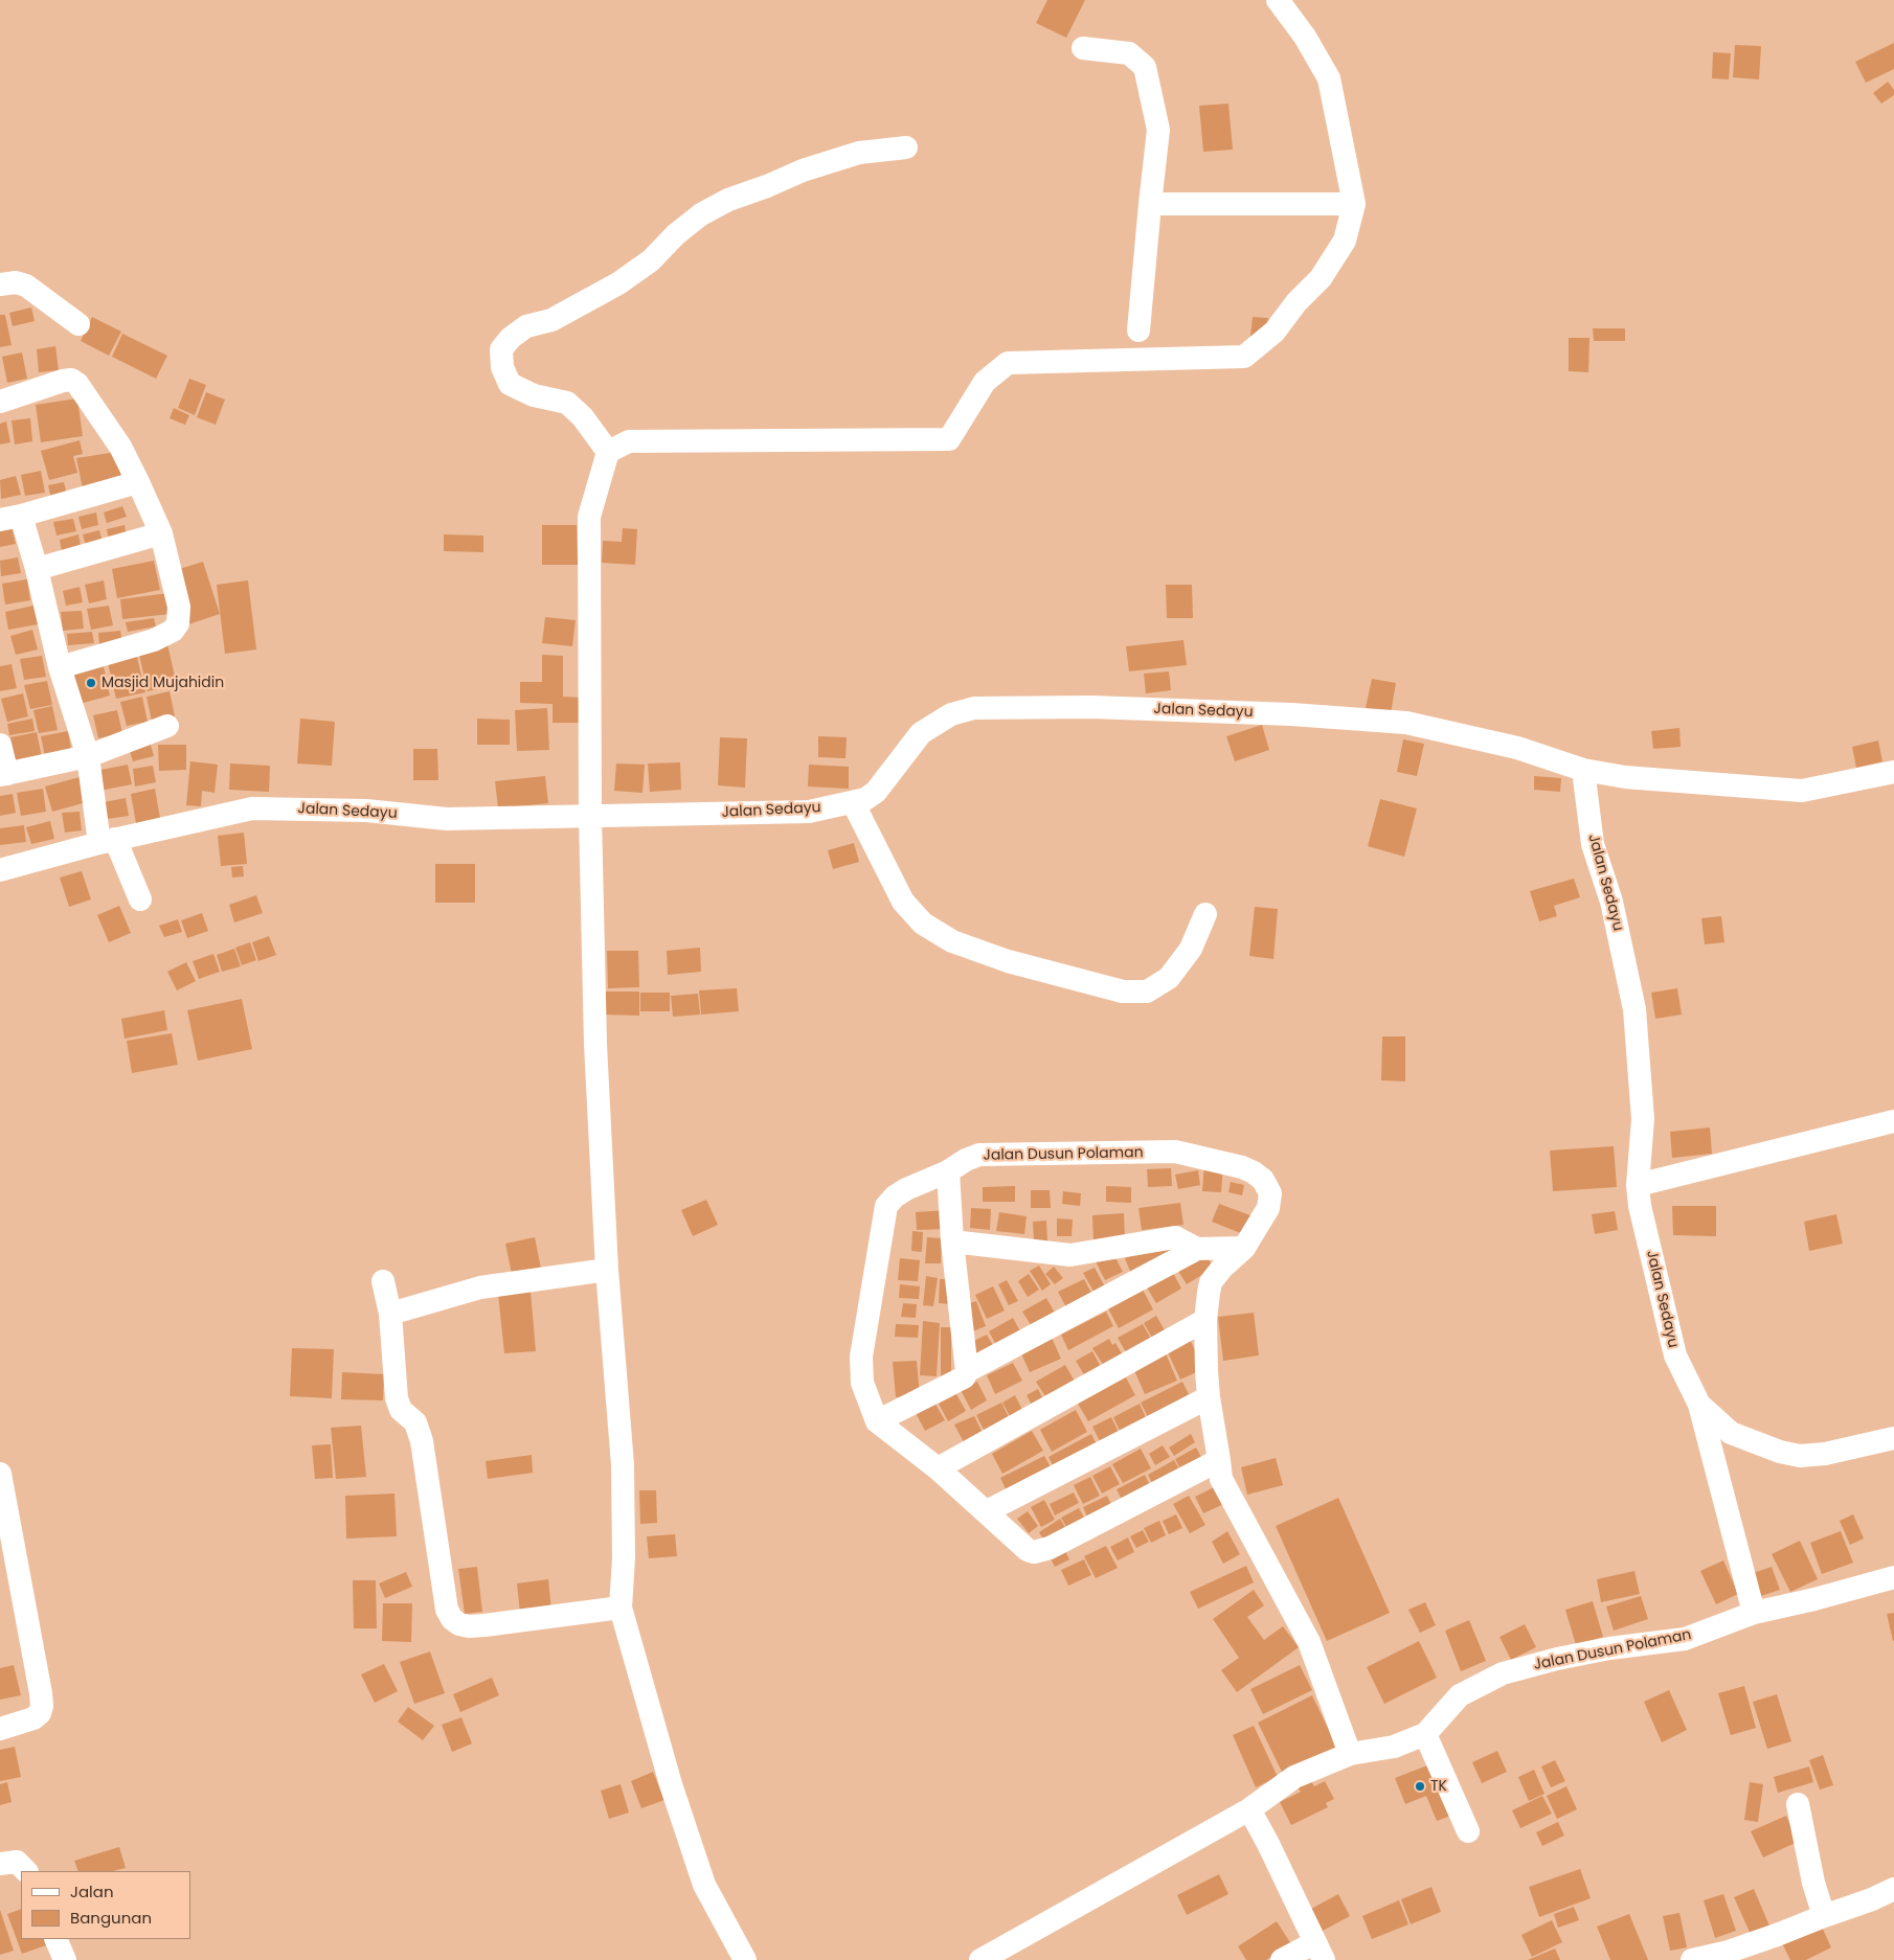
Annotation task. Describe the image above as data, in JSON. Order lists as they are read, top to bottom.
{
  "streets": {
    "street": ["Jalan Sedayu", "Jalan Dusun Polaman"]
  },
  "places": ["Masjid Mujahidin", "TK"],
  "legend": ["Jalan", "Bangunan"]
}
